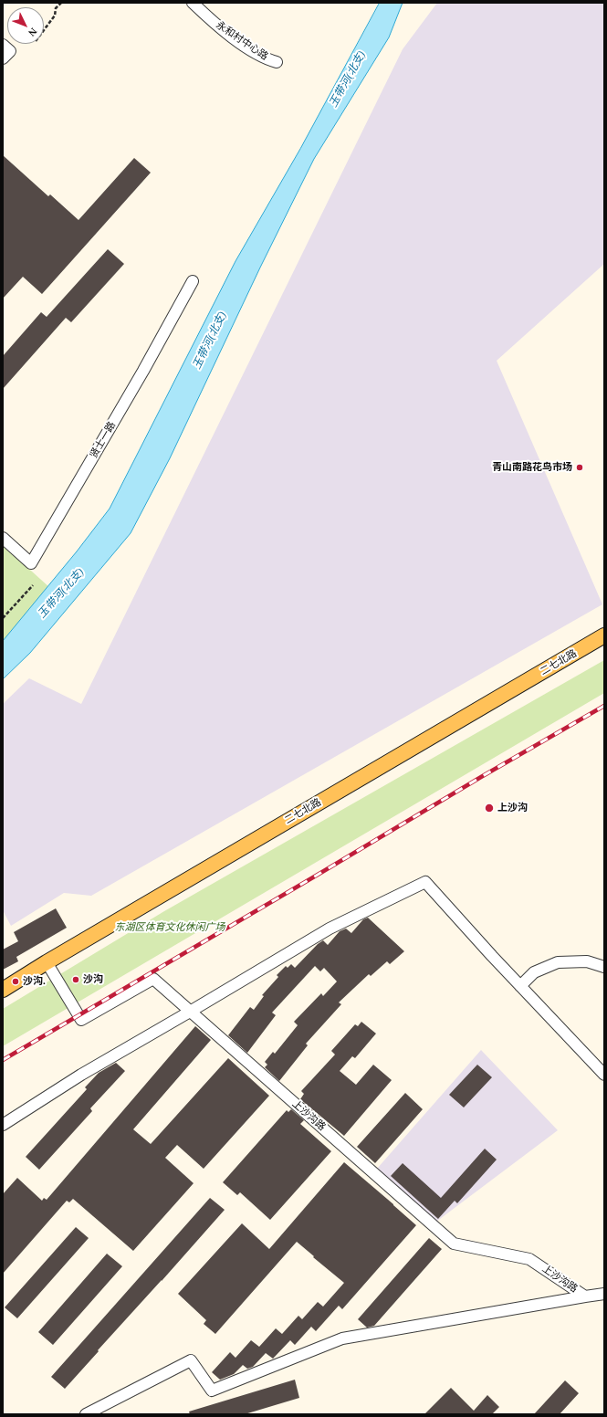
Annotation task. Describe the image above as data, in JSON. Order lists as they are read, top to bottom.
{
  "streets": {
    "main road": ["二七北路"],
    "street": ["永和村中心路", "贤士一路", "上沙沟路"]
  },
  "crossings": [
    ["二七北路", "上沙沟路"]
  ],
  "water": ["玉带河(北支)"],
  "parks": ["东湖区体育文化休闲广场"],
  "places": [
    "青山南路花鸟市场",
    "上沙沟",
    "沙沟",
    "沙沟."
  ],
  "north": "bottom right"
}
